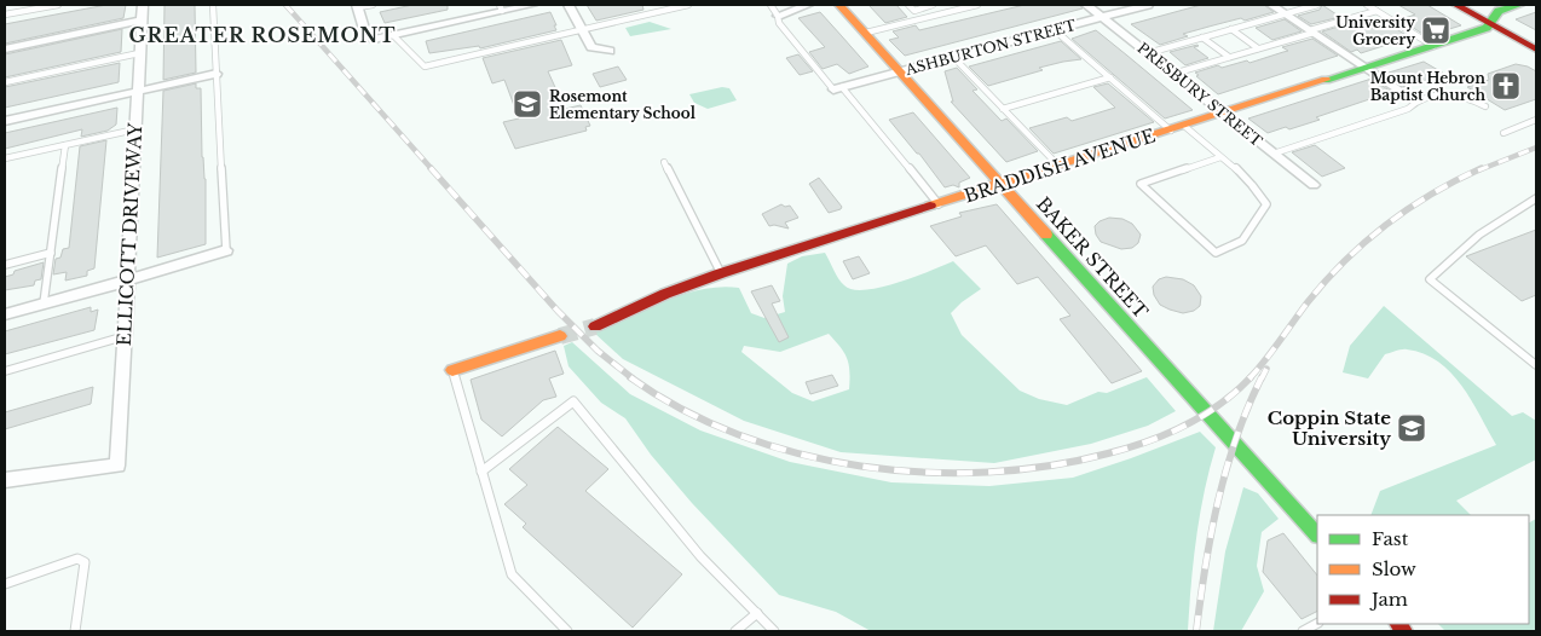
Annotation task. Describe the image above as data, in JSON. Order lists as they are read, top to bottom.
{
  "streets": {
    "street": [
      "ASHBURTON STREET",
      "PRESBURY STREET",
      "BRADDISH AVENUE",
      "ELLICOTT DRIVEWAY",
      "BAKER STREET"
    ]
  },
  "crossings": [
    ["ASHBURTON STREET", "PRESBURY STREET"],
    ["ASHBURTON STREET", "BAKER STREET"],
    ["PRESBURY STREET", "BRADDISH AVENUE"],
    ["BRADDISH AVENUE", "BAKER STREET"]
  ],
  "districts": ["GREATER ROSEMONT"],
  "places": {
    "supermarket": ["University Grocery"],
    "church": ["Mount Hebron Baptist Church"],
    "school or university": ["Rosemont Elementary School", "Coppin State University"]
  },
  "legend": ["Fast", "Slow", "Jam"]
}
